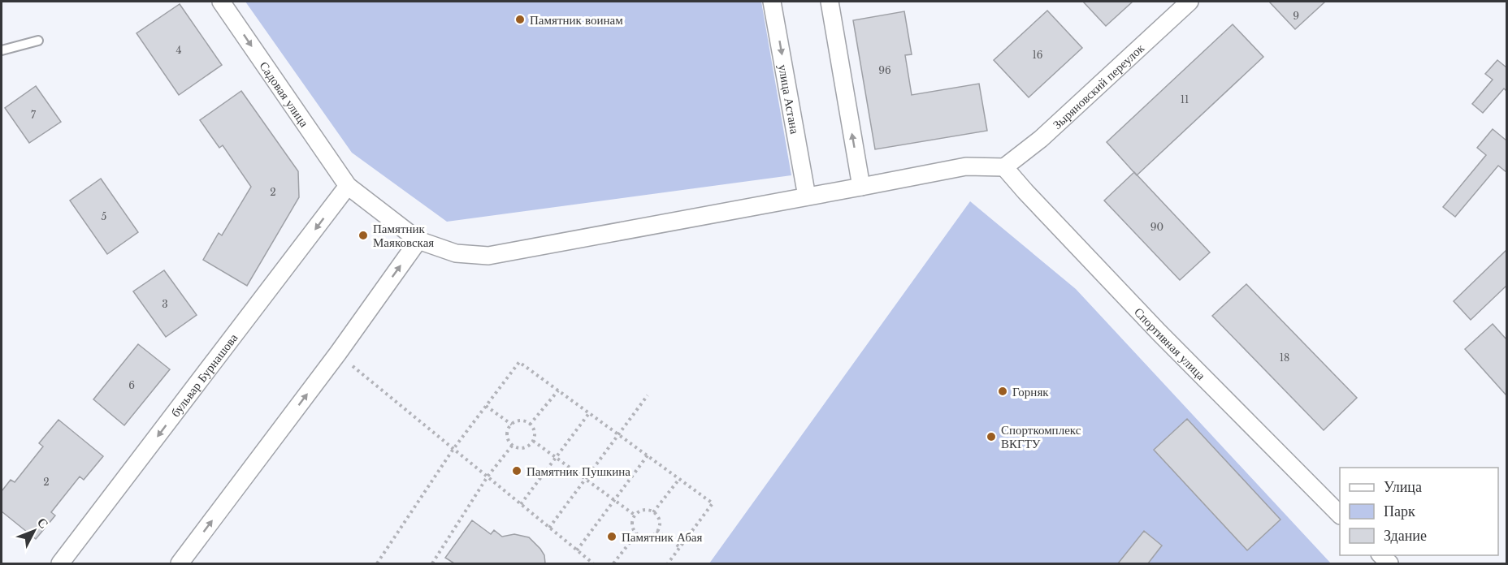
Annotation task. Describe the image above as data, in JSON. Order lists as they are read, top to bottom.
{
  "streets": {
    "street": [
      "Зыряновский переулок",
      "Садовая улица",
      "улица Астана",
      "Спортивная улица",
      "бульвар Бурнашова"
    ]
  },
  "crossings": [
    ["Зыряновский переулок", "Садовая улица"],
    ["Зыряновский переулок", "Спортивная улица"],
    ["Садовая улица", "улица Астана"],
    ["Садовая улица", "Спортивная улица"],
    ["Садовая улица", "бульвар Бурнашова"]
  ],
  "places": [
    "Памятник воинам",
    "Памятник Маяковская",
    "Горняк",
    "Спорткомплекс ВКГТУ",
    "Памятник Пушкина",
    "Памятник Абая"
  ],
  "house_numbers": [
    "9",
    "4",
    "16",
    "96",
    "11",
    "7",
    "2",
    "5",
    "90",
    "3",
    "18",
    "6",
    "2"
  ],
  "legend": ["Улица", "Парк", "Здание"],
  "north": "top right"
}
